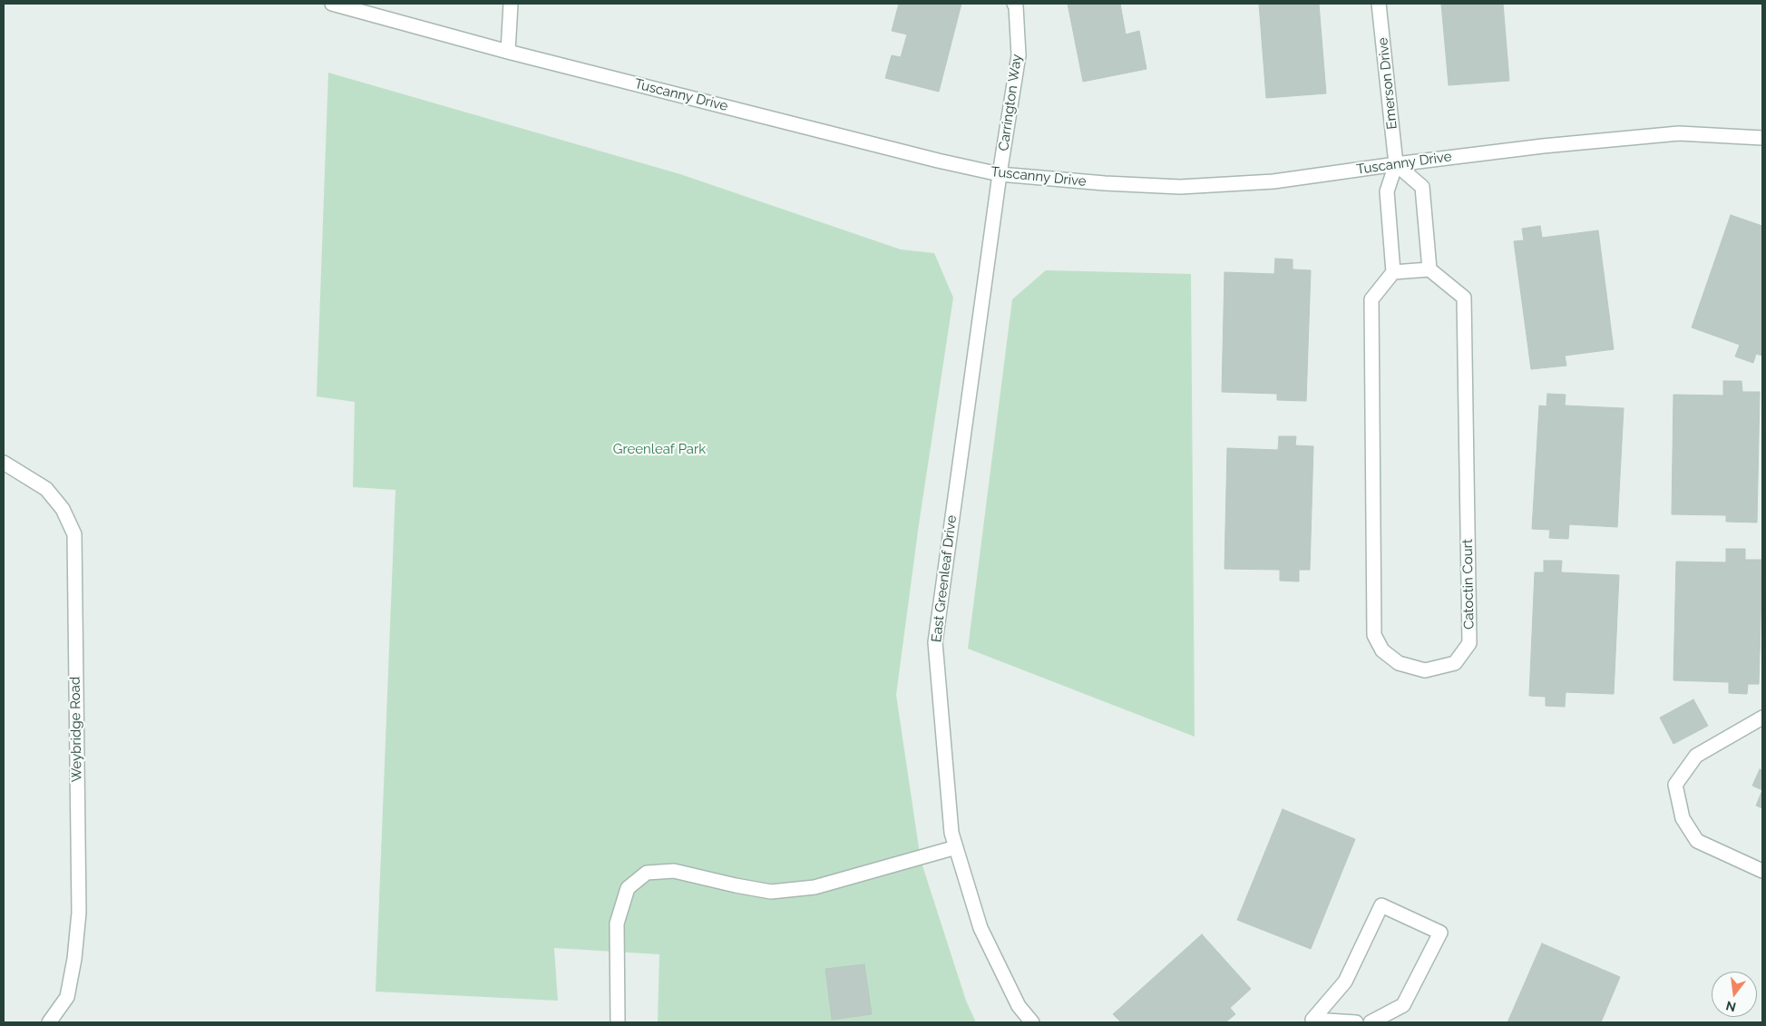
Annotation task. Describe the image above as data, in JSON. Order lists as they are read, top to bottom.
{
  "streets": {
    "street": [
      "Emerson Drive",
      "Tuscanny Drive",
      "Carrington Way",
      "East Greenleaf Drive",
      "Catoctin Court",
      "Weybridge Road"
    ]
  },
  "crossings": [
    ["Emerson Drive", "Tuscanny Drive"],
    ["Tuscanny Drive", "Carrington Way"],
    ["Tuscanny Drive", "East Greenleaf Drive"],
    ["Carrington Way", "East Greenleaf Drive"]
  ],
  "parks": ["Greenleaf Park"],
  "north": "bottom"
}
